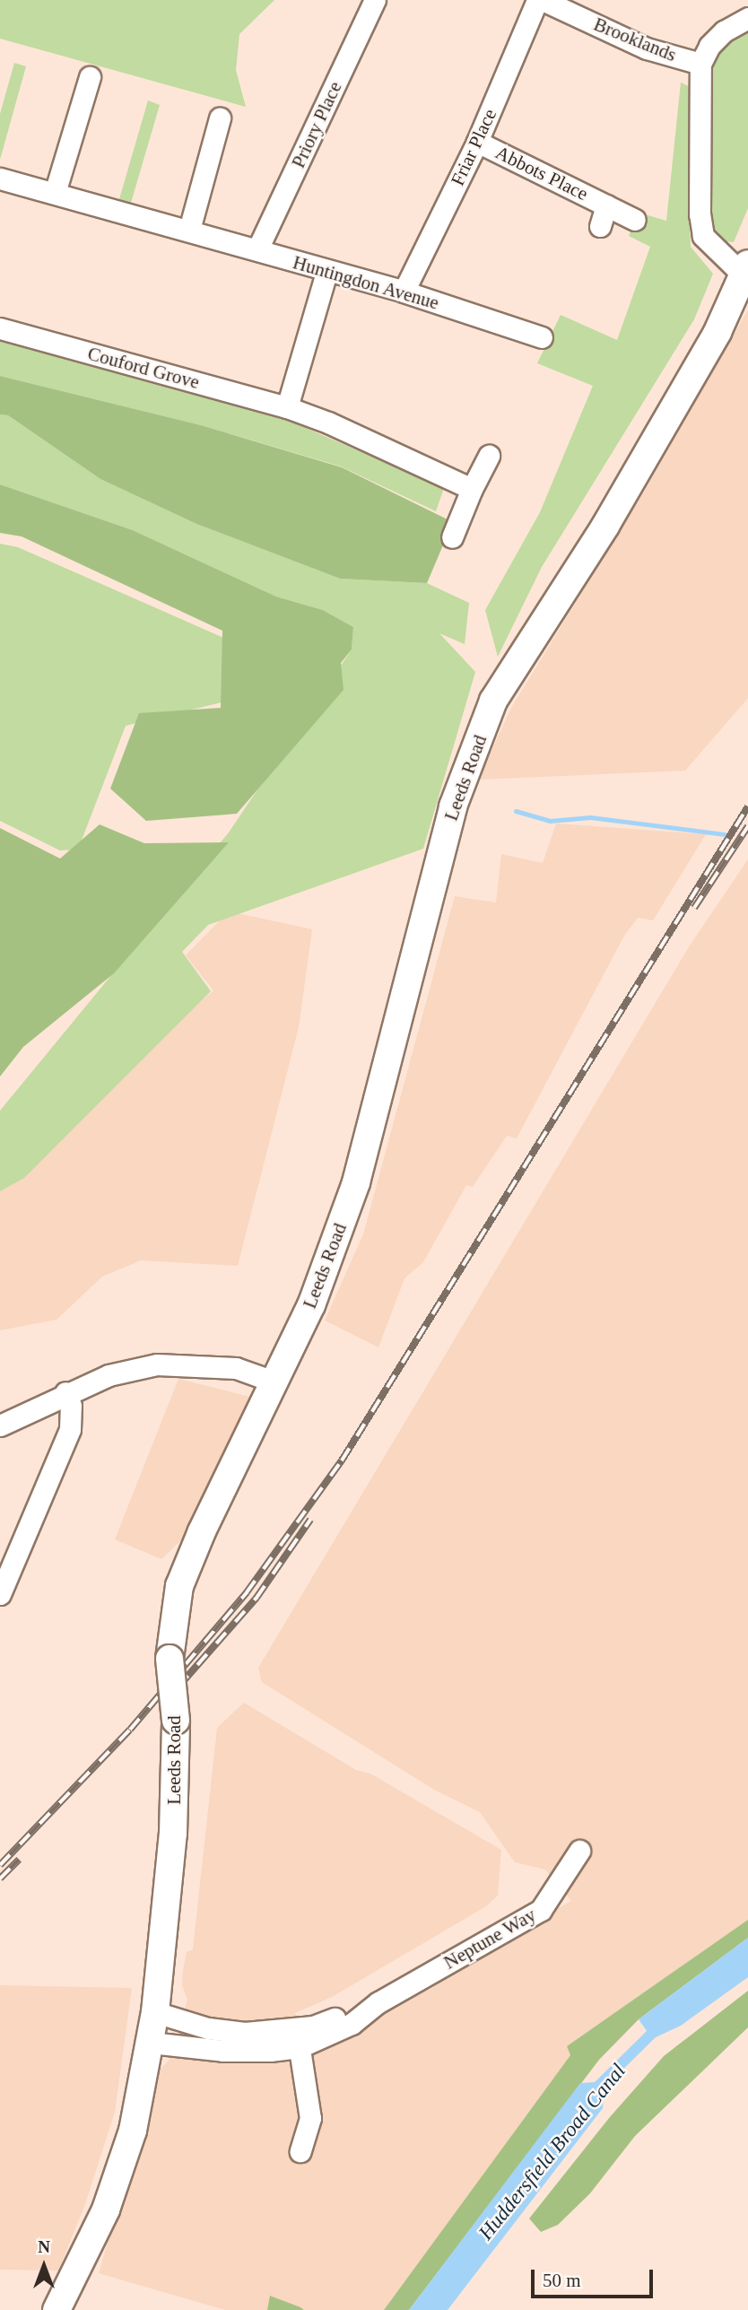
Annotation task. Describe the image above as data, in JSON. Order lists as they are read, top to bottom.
{
  "streets": {
    "main road": ["Leeds Road"],
    "street": [
      "Brooklands",
      "Priory Place",
      "Friar Place",
      "Abbots Place",
      "Huntingdon Avenue",
      "Couford Grove",
      "Neptune Way"
    ]
  },
  "crossings": [
    ["Priory Place", "Huntingdon Avenue"],
    ["Friar Place", "Abbots Place"],
    ["Friar Place", "Huntingdon Avenue"],
    ["Leeds Road", "Neptune Way"]
  ],
  "water": ["Huddersfield Broad Canal"],
  "scale_bar": "50 m",
  "north": "top"
}
